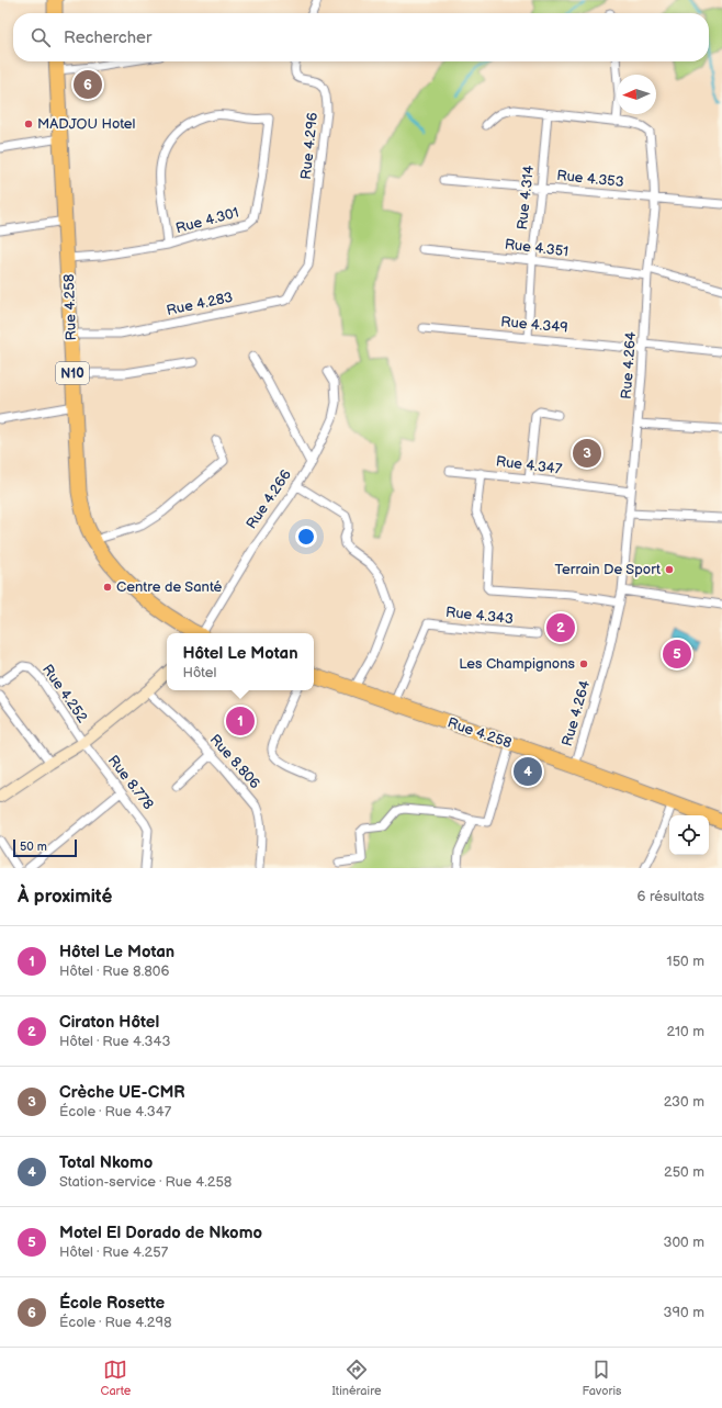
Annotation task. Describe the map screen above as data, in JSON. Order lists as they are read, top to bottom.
{
  "streets": {
    "highway": ["Rue 4.258", "N10"],
    "street": [
      "Rue 4.296",
      "Rue 4.353",
      "Rue 4.314",
      "Rue 4.301",
      "Rue 4.351",
      "Rue 4.283",
      "Rue 4.349",
      "Rue 4.264",
      "Rue 4.347",
      "Rue 4.266",
      "Rue 4.343",
      "Rue 4.252",
      "Rue 8.806",
      "Rue 8.778"
    ]
  },
  "crossings": [
    ["Rue 4.296", "Rue 4.283"],
    ["Rue 4.353", "Rue 4.314"],
    ["Rue 4.353", "Rue 4.264"],
    ["Rue 4.314", "Rue 4.351"],
    ["Rue 4.314", "Rue 4.349"],
    ["Rue 4.314", "Rue 4.264"],
    ["Rue 4.301", "Rue 4.258"],
    ["Rue 4.351", "Rue 4.264"],
    ["Rue 4.283", "Rue 4.258"],
    ["Rue 4.258", "Rue 4.264"],
    ["Rue 4.258", "Rue 4.343"],
    ["Rue 4.349", "Rue 4.264"],
    ["Rue 4.264", "Rue 4.347"],
    ["Rue 4.252", "Rue 8.778"]
  ],
  "places": [
    "MADJOU Hotel",
    "Terrain De Sport",
    "Centre de Santé",
    "Les Champignons"
  ],
  "scale_bar": "50 m",
  "north": "left",
  "page": {
    "search": "Rechercher",
    "pins": [
      "6",
      "3",
      "2",
      "5",
      "1",
      "4"
    ],
    "popup": ["Hôtel Le Motan", "Hôtel"],
    "scale": "50 m",
    "heading": ["À proximité", "6 résultats"],
    "list": [
      {
        "mark": "1",
        "name": "Hôtel Le Motan",
        "note": "Hôtel · Rue 8.806",
        "value": "150 m"
      },
      {
        "mark": "2",
        "name": "Ciraton Hôtel",
        "note": "Hôtel · Rue 4.343",
        "value": "210 m"
      },
      {
        "mark": "3",
        "name": "Crèche UE-CMR",
        "note": "École · Rue 4.347",
        "value": "230 m"
      },
      {
        "mark": "4",
        "name": "Total Nkomo",
        "note": "Station-service · Rue 4.258",
        "value": "250 m"
      },
      {
        "mark": "5",
        "name": "Motel El Dorado de Nkomo",
        "note": "Hôtel · Rue 4.257",
        "value": "300 m"
      },
      {
        "mark": "6",
        "name": "École Rosette",
        "note": "École · Rue 4.298",
        "value": "390 m"
      }
    ],
    "nav": ["Carte", "Itinéraire", "Favoris"]
  }
}
